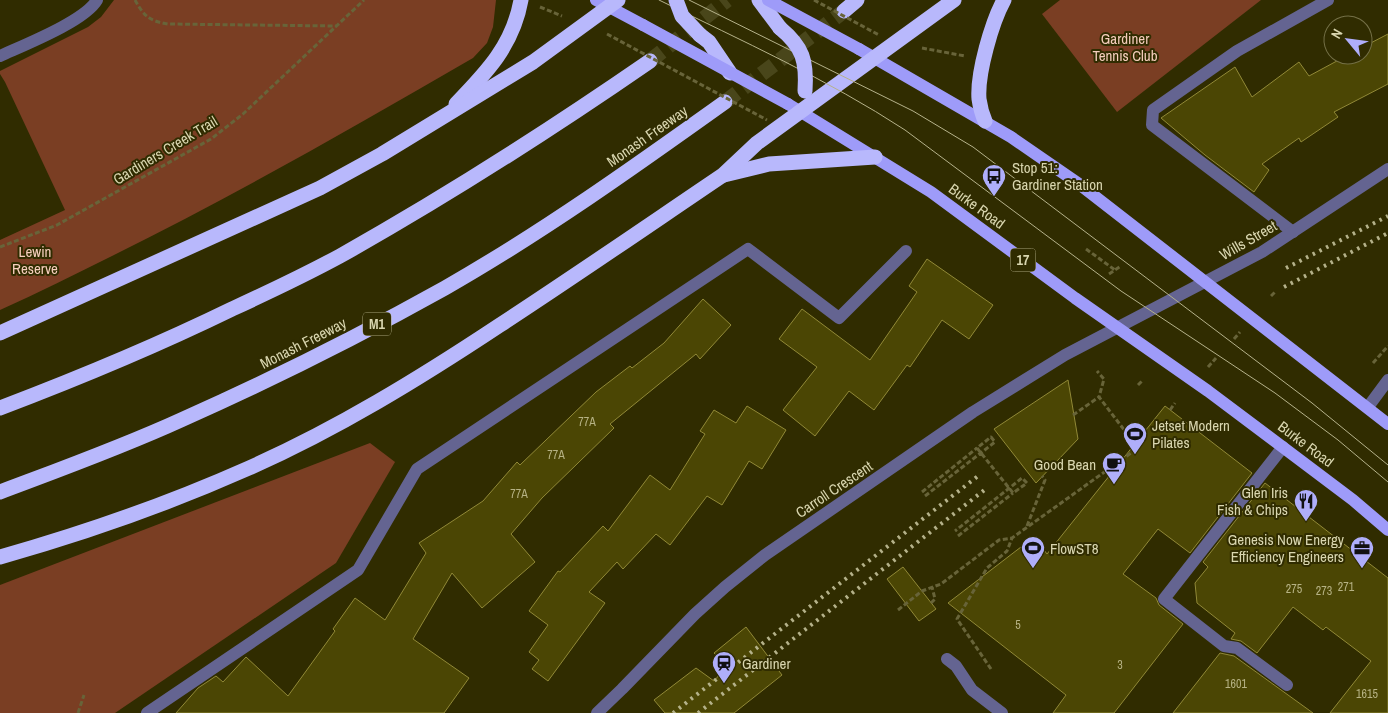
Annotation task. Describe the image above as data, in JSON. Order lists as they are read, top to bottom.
{
  "streets": {
    "highway": ["Monash Freeway", "M1"],
    "main road": ["Burke Road", "17"],
    "street": ["Wills Street", "Carroll Crescent"],
    "path": ["Gardiners Creek Trail"]
  },
  "crossings": [
    ["Burke Road", "Wills Street"],
    ["Burke Road", "Carroll Crescent"],
    ["Wills Street", "Carroll Crescent"]
  ],
  "parks": ["Gardiner Tennis Club", "Lewin Reserve"],
  "places": {
    "bus stop": ["Stop 51: Gardiner Station"],
    "sports": ["Jetset Modern Pilates", "FlowST8"],
    "cafe": ["Good Bean"],
    "restaurant": ["Glen Iris Fish & Chips"],
    "office": ["Genesis Now Energy Efficiency Engineers"],
    "station": ["Gardiner"]
  },
  "house_numbers": [
    "77A",
    "77A",
    "77A",
    "271",
    "275",
    "273",
    "5",
    "3",
    "1601",
    "1615"
  ],
  "north": "top left"
}
